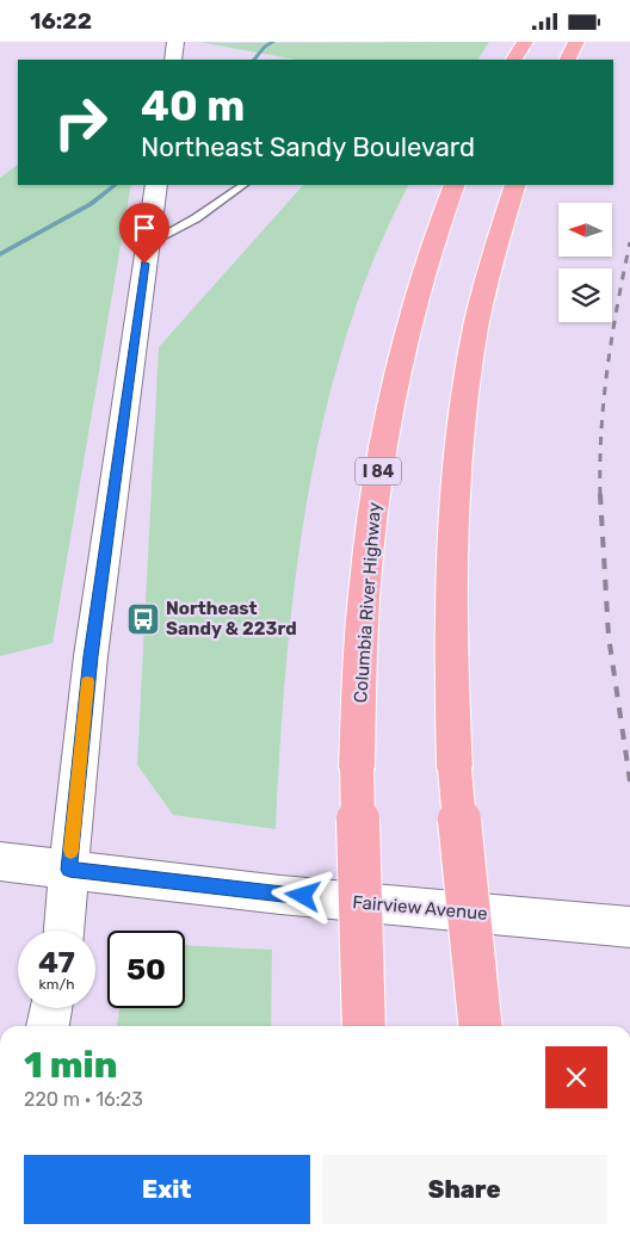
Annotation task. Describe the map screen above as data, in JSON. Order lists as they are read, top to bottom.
{
  "streets": {
    "highway": ["I 84", "Columbia River Highway"],
    "main road": ["Fairview Avenue"]
  },
  "places": {
    "bus stop": ["Northeast Sandy & 223rd"]
  },
  "north": "left",
  "page": {
    "status": "16:22",
    "turn": ["40 m", "Northeast Sandy Boulevard"],
    "speed": "47 km/h",
    "limit": "50",
    "heading": ["1 min", "220 m · 16:23"],
    "buttons": ["Exit", "Share"]
  }
}
